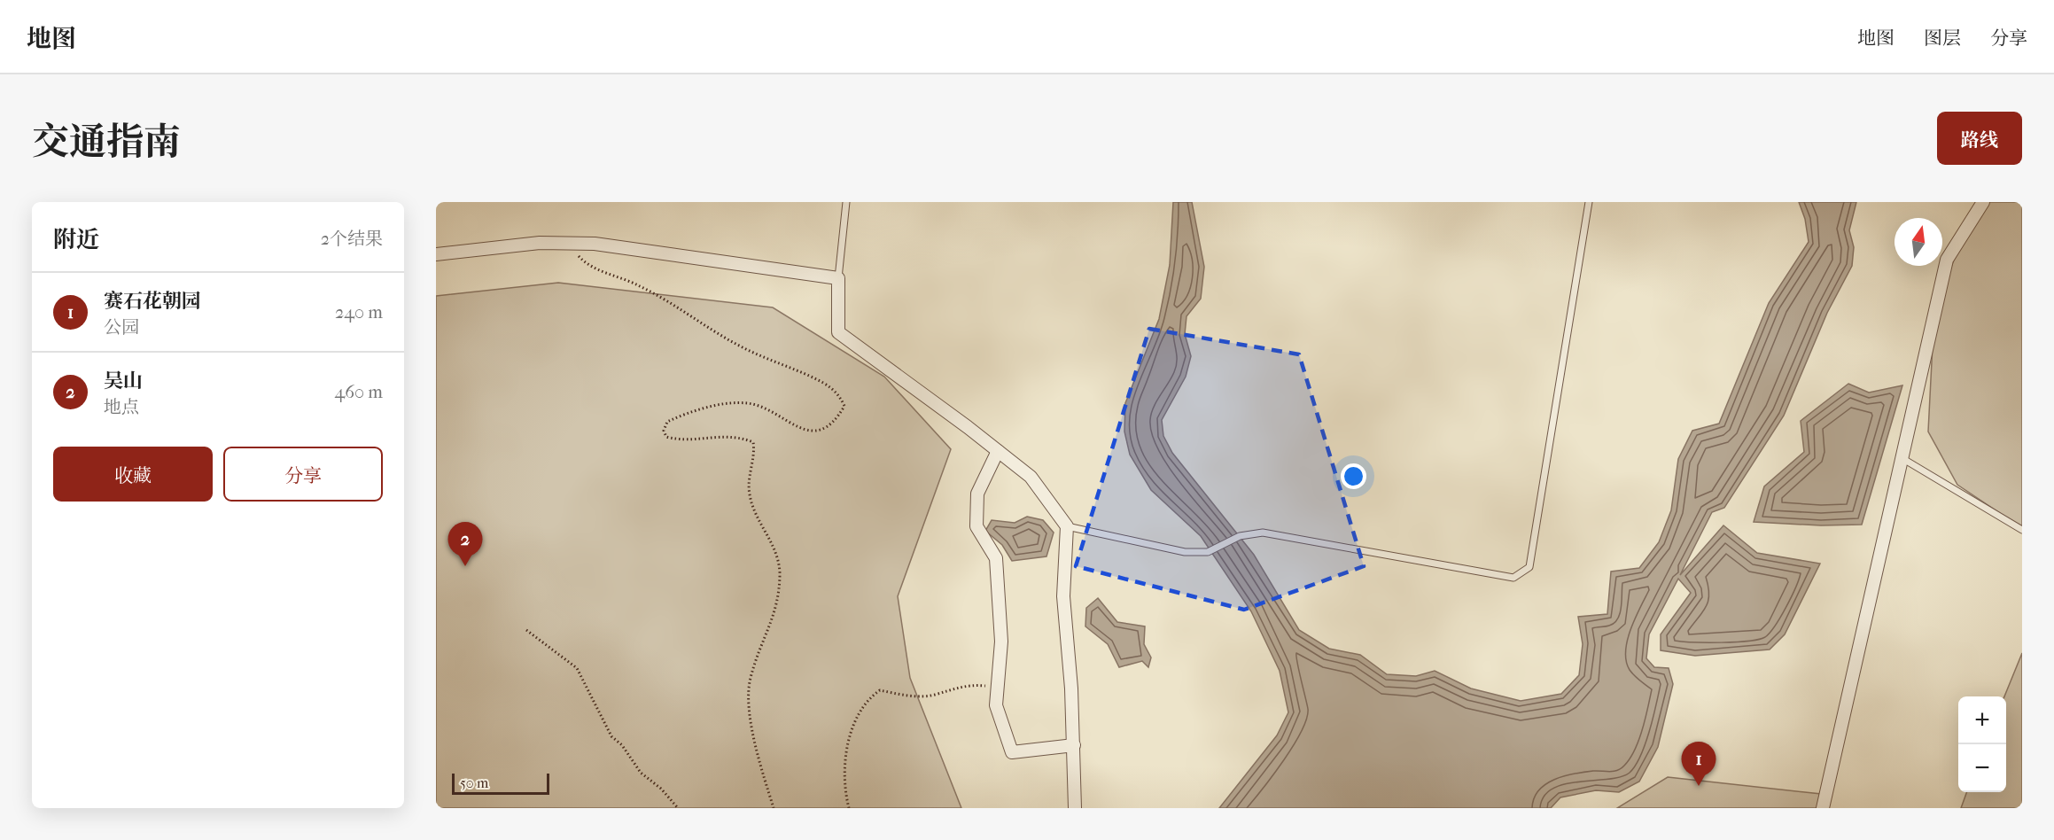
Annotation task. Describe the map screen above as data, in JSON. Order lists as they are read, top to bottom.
{
  "scale_bar": "50 m",
  "north": "top",
  "page": {
    "header": "地图",
    "nav": ["地图", "图层", "分享"],
    "title": "交通指南",
    "buttons": [
      "路线",
      ["收藏", "分享"]
    ],
    "heading": ["附近", "2个结果"],
    "list": [
      {
        "mark": "1",
        "name": "赛石花朝园",
        "note": "公园",
        "value": "240 m"
      },
      {
        "mark": "2",
        "name": "吴山",
        "note": "地点",
        "value": "460 m"
      }
    ],
    "pins": ["2", "1"],
    "map_buttons": ["+", "−"],
    "scale": "50 m"
  }
}
